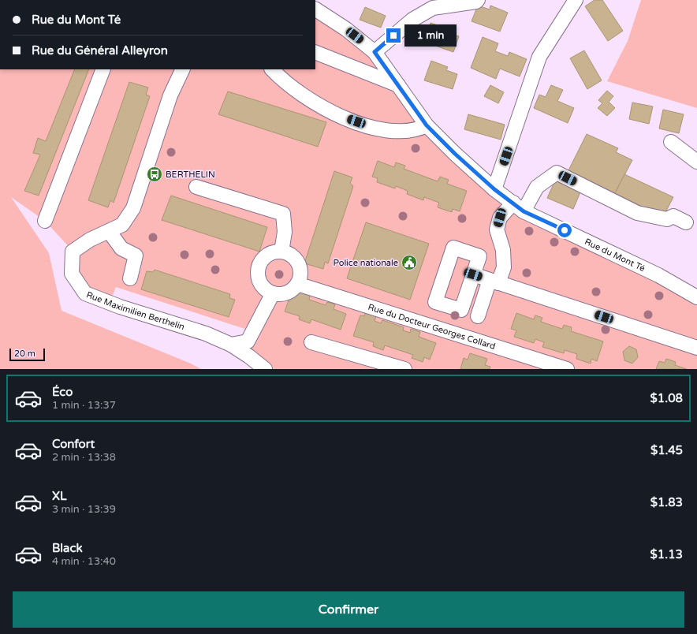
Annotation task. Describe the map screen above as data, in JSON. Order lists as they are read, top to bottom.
{
  "streets": {
    "street": ["Rue du Mont Té", "Rue Maximilien Berthelin", "Rue du Docteur Georges Collard"]
  },
  "places": {
    "bus stop": ["BERTHELIN"],
    "public building": ["Police nationale"]
  },
  "scale_bar": "20 m",
  "page": {
    "banner": ["Rue du Mont Té", "Rue du Général Alleyron"],
    "bubble": "1 min",
    "scale": "20 m",
    "list": [
      {
        "name": "Éco",
        "note": "1 min · 13:37",
        "value": "$1.08"
      },
      {
        "name": "Confort",
        "note": "2 min · 13:38",
        "value": "$1.45"
      },
      {
        "name": "XL",
        "note": "3 min · 13:39",
        "value": "$1.83"
      },
      {
        "name": "Black",
        "note": "4 min · 13:40",
        "value": "$1.13"
      }
    ],
    "buttons": "Confirmer"
  }
}
